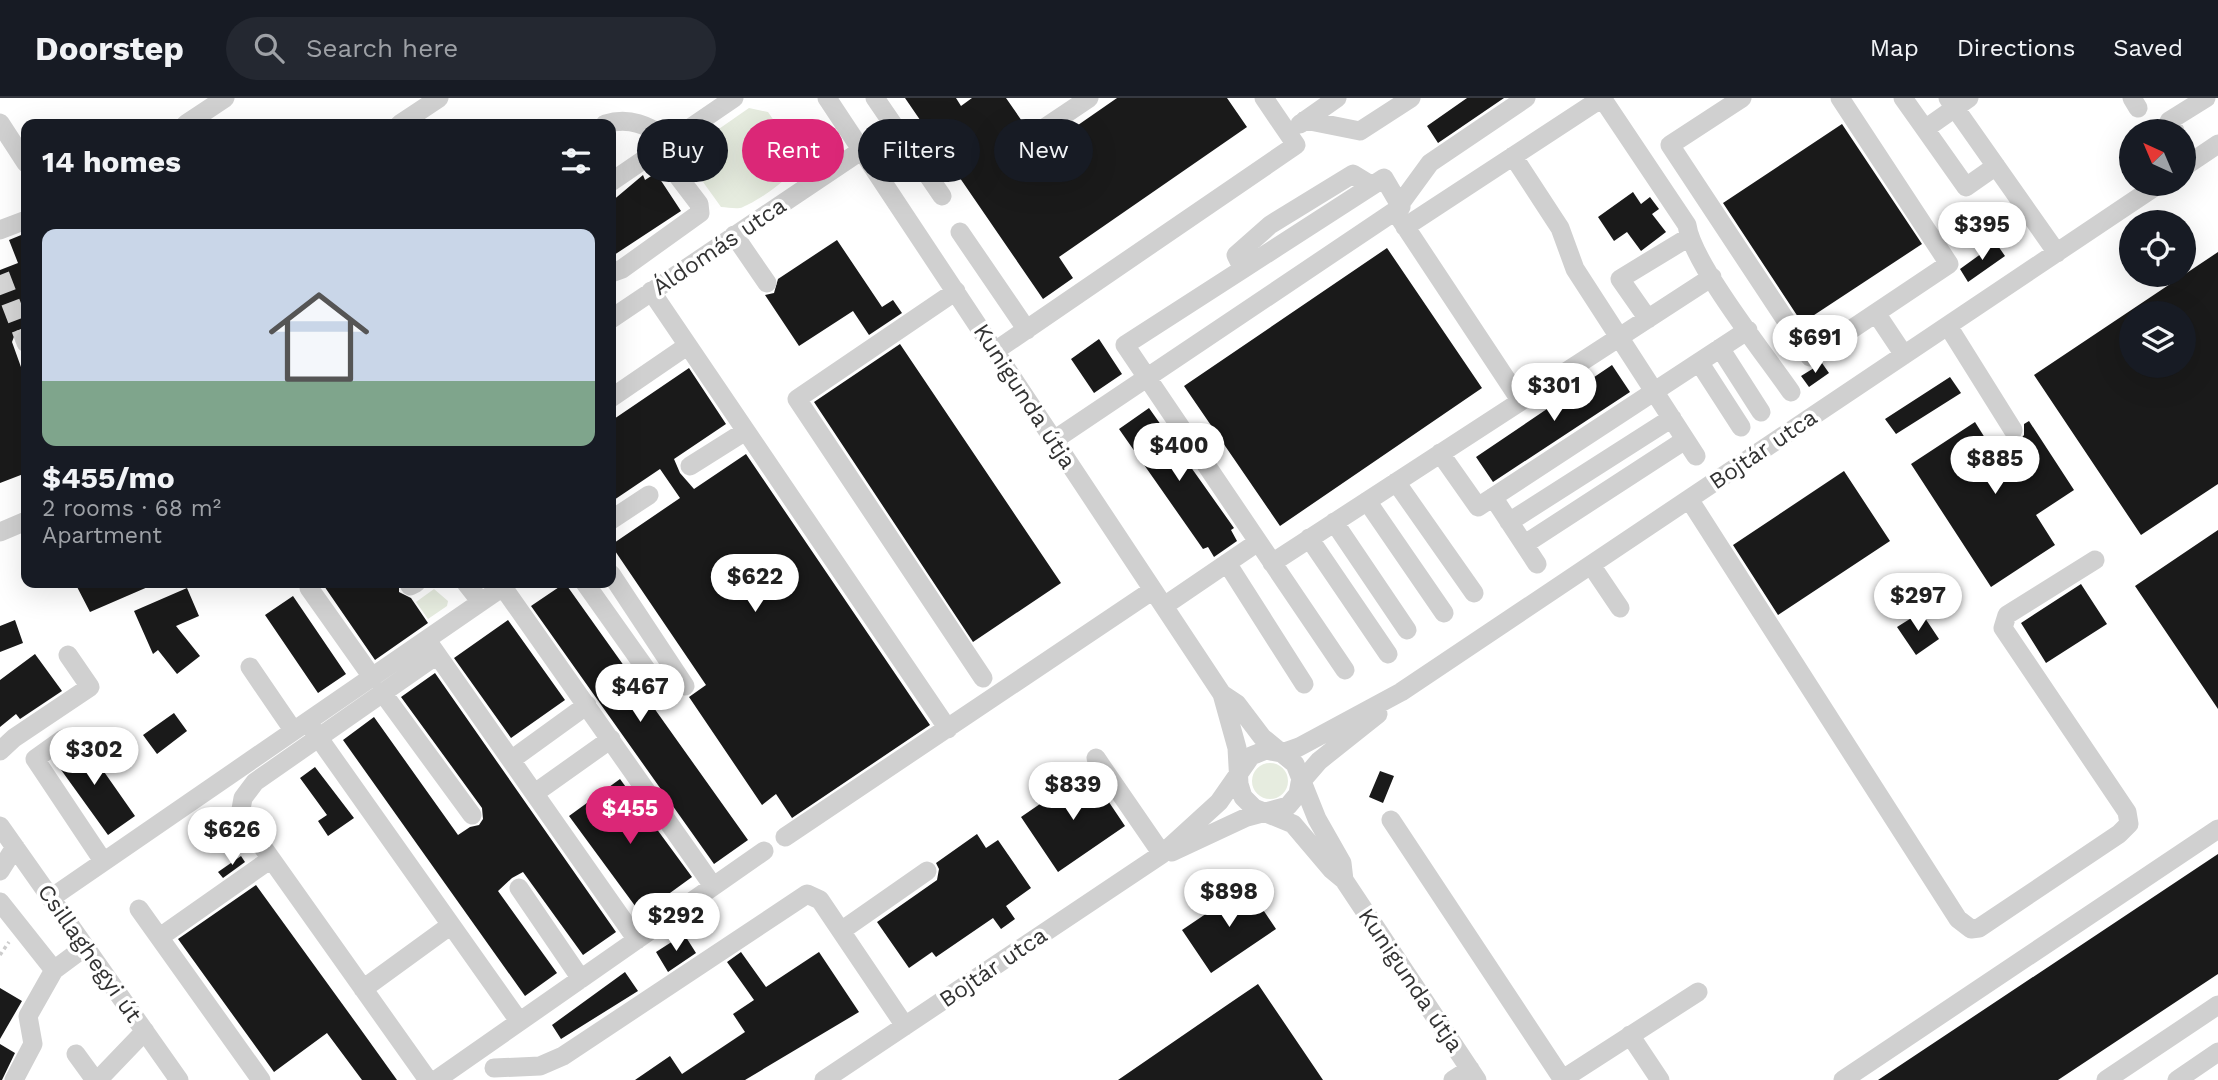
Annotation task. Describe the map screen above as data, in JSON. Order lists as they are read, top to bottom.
{
  "streets": {
    "street": [
      "Áldomás utca",
      "Kunigunda útja",
      "Bojtár utca",
      "Csillaghegyi út"
    ]
  },
  "crossings": [
    ["Kunigunda útja", "Bojtár utca"]
  ],
  "north": "top left",
  "page": {
    "header": "Doorstep",
    "search": "Search here",
    "nav": ["Map", "Directions", "Saved"],
    "chip": [
      "Buy",
      "Rent",
      "Filters",
      "New"
    ],
    "heading": "14 homes",
    "price": [
      "$395",
      "$691",
      "$301",
      "$400",
      "$885",
      "$622",
      "$297",
      "$467",
      "$302",
      "$839",
      "$455",
      "$626",
      "$898",
      "$292"
    ],
    "list": [
      {
        "name": "$455/mo",
        "note": "2 rooms · 68 m² · Apartment"
      }
    ]
  }
}
